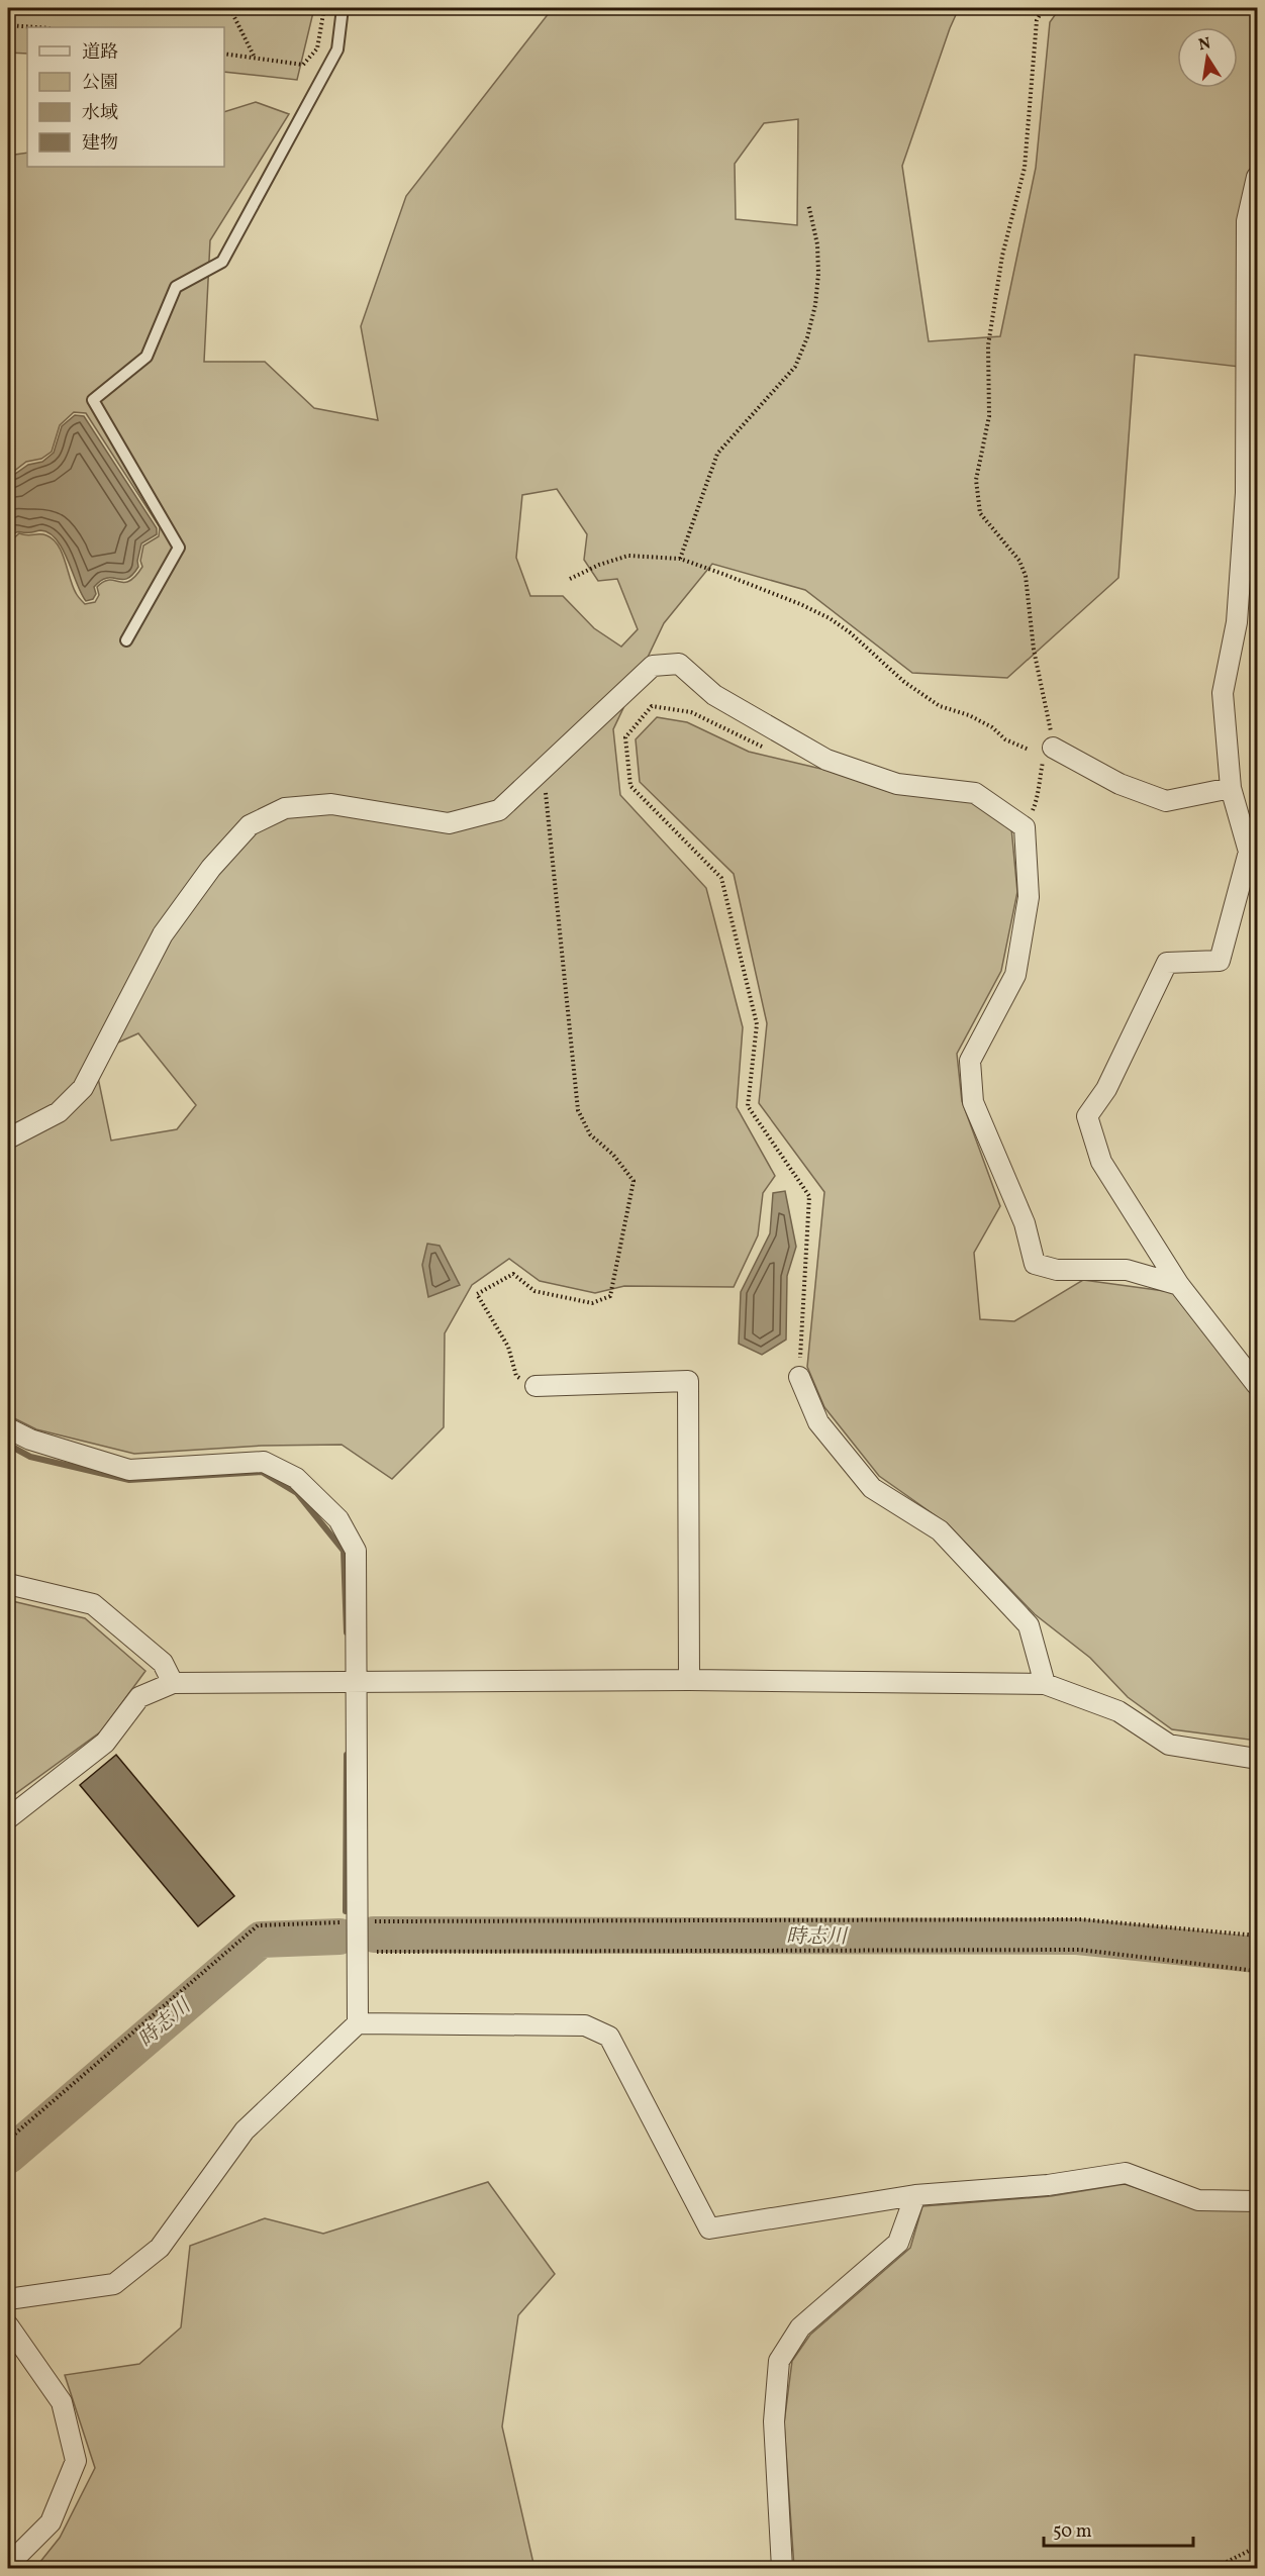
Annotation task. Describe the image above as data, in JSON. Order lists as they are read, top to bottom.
{
  "water": ["時志川"],
  "legend": [
    "道路",
    "公園",
    "水域",
    "建物"
  ],
  "scale_bar": "50 m",
  "north": "top"
}
